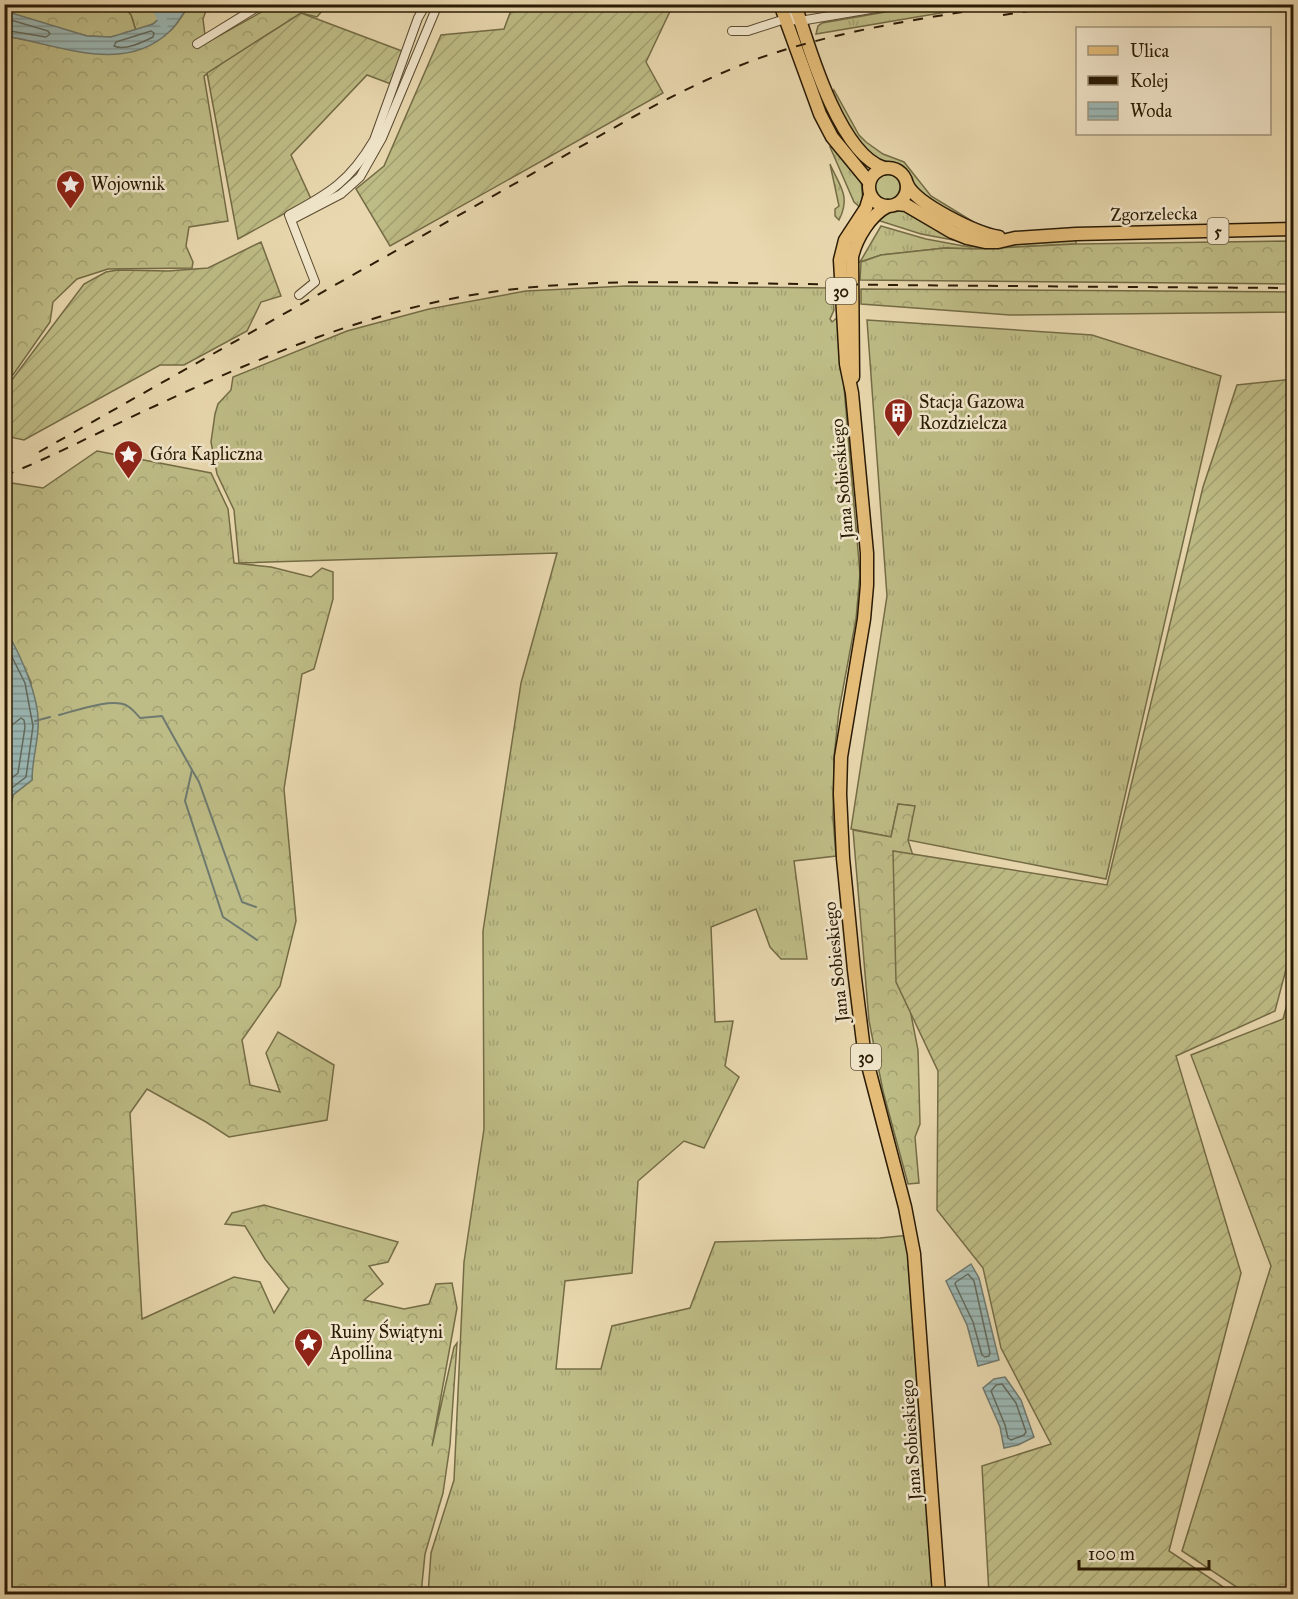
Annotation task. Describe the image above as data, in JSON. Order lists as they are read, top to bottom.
{
  "streets": {
    "main road": [
      "Zgorzelecka",
      "5",
      "30",
      "Jana Sobieskiego"
    ]
  },
  "crossings": [
    ["Zgorzelecka", "5"],
    ["Zgorzelecka", "Jana Sobieskiego"],
    ["5", "Jana Sobieskiego"]
  ],
  "places": {
    "place": ["Wojownik", "Góra Kapliczna", "Ruiny Świątyni Apollina"],
    "building": ["Stacja Gazowa Rozdzielcza"]
  },
  "legend": ["Ulica", "Kolej", "Woda"],
  "scale_bar": "100 m"
}
